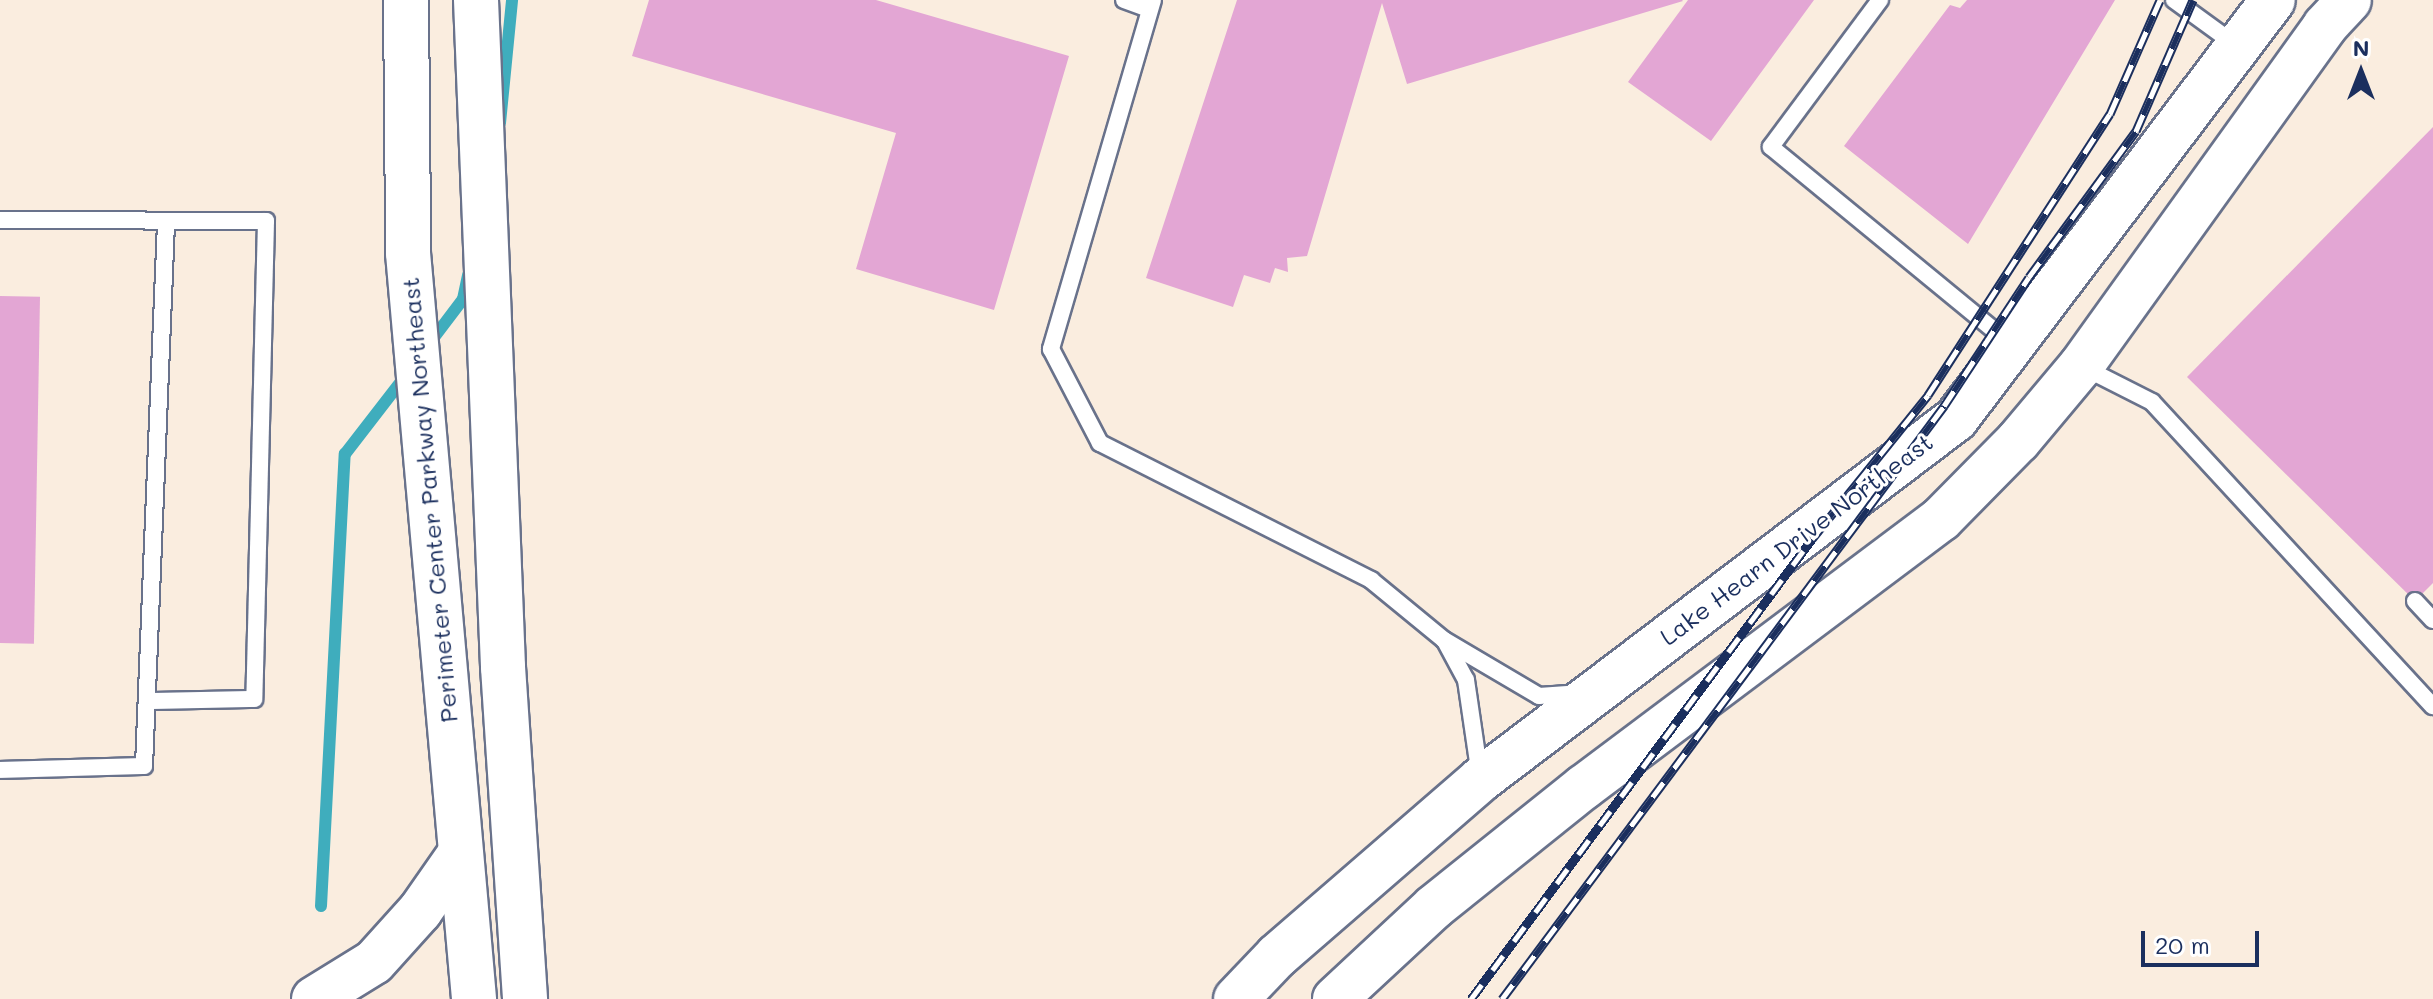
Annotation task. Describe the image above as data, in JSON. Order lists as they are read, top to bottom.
{
  "streets": {
    "street": ["Perimeter Center Parkway Northeast", "Lake Hearn Drive Northeast"]
  },
  "scale_bar": "20 m",
  "north": "top"
}
